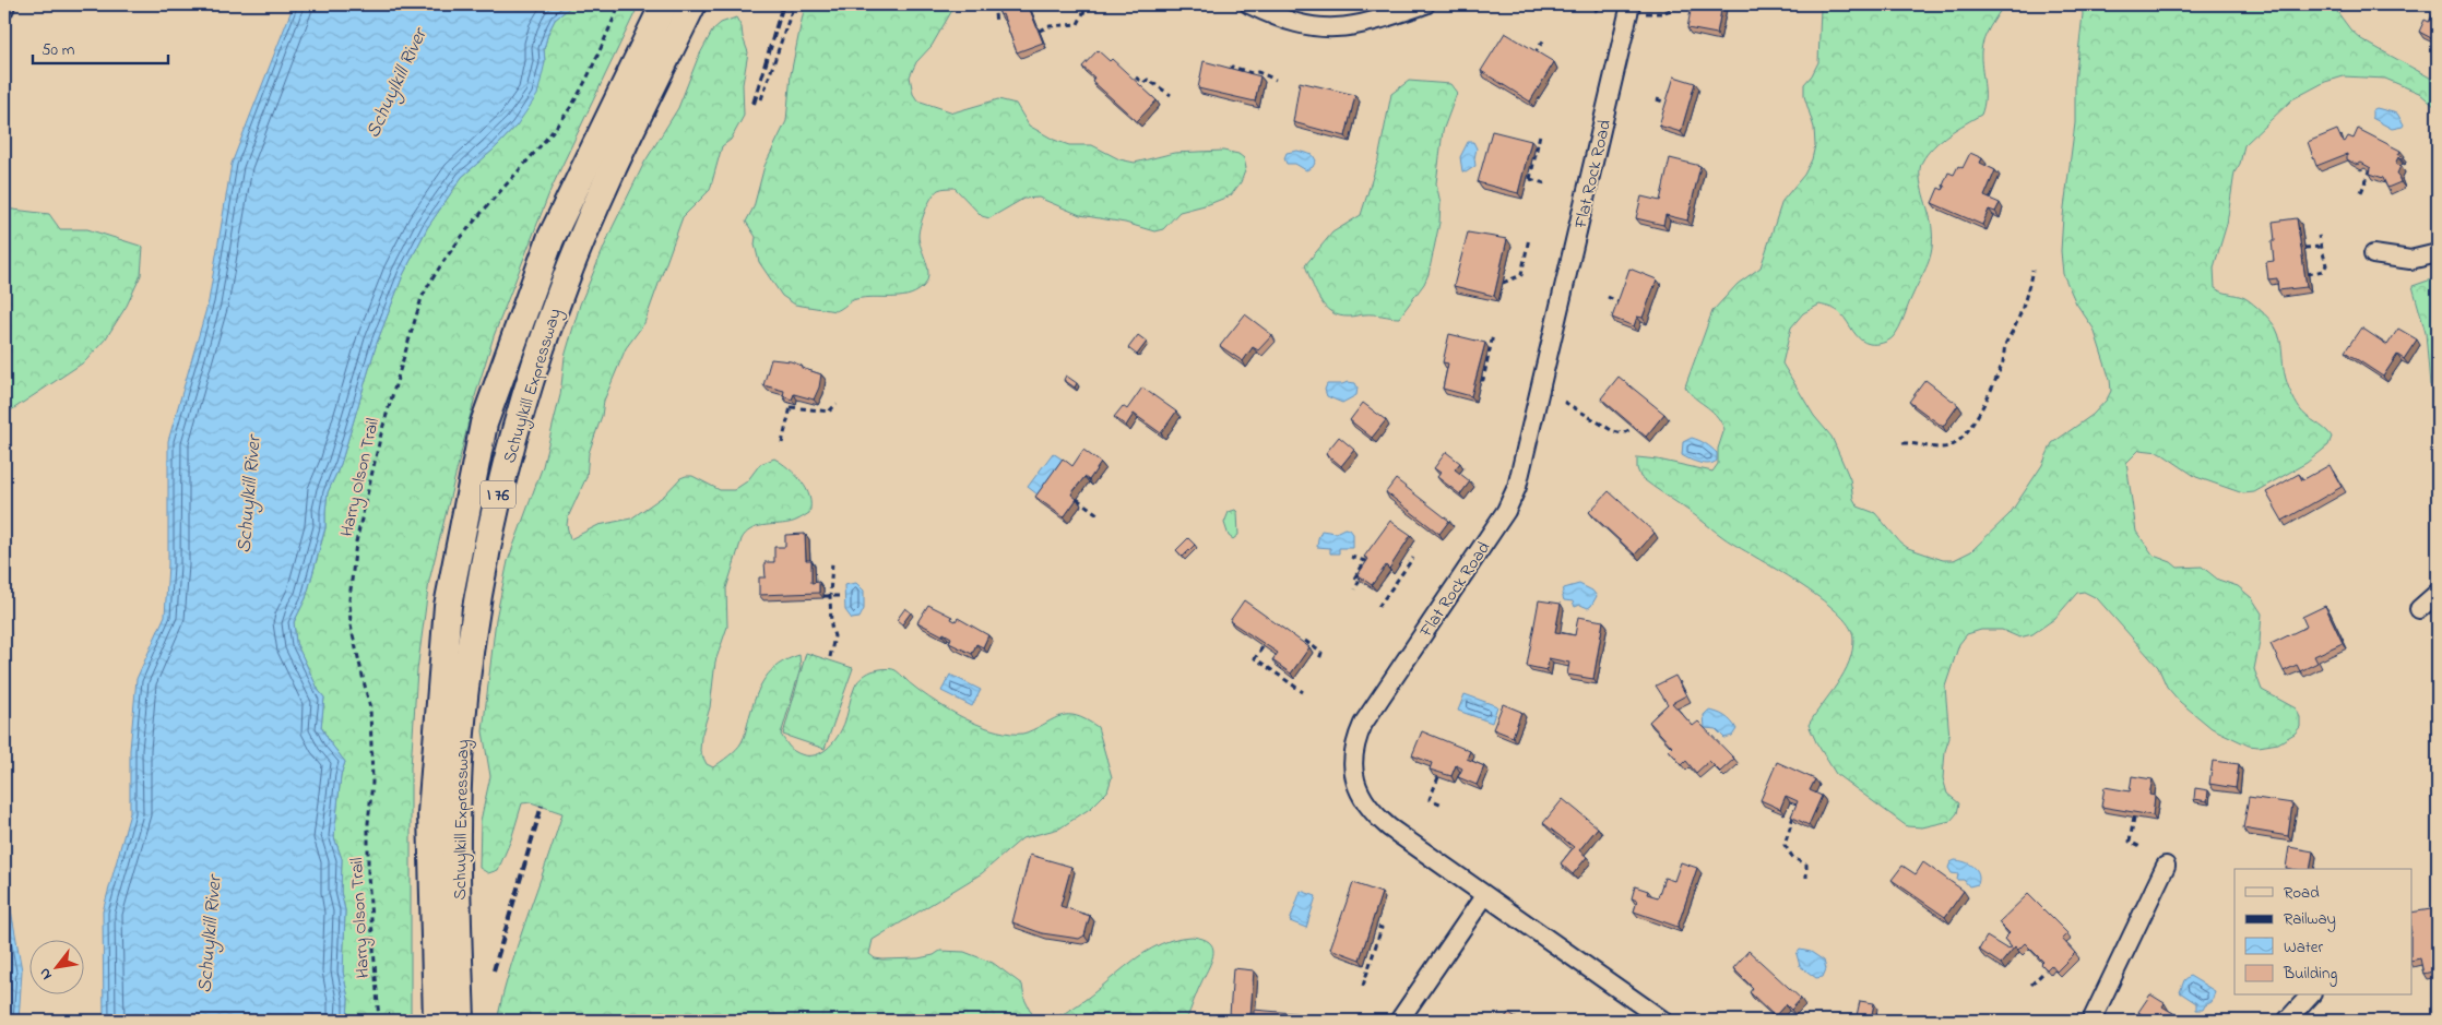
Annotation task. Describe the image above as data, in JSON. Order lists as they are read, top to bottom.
{
  "streets": {
    "highway": ["Schuylkill Expressway", "I 76"],
    "street": ["Flat Rock Road"],
    "path": ["Harry Olson Trail"]
  },
  "water": ["Schuylkill River"],
  "legend": [
    "Road",
    "Railway",
    "Water",
    "Building"
  ],
  "scale_bar": "50 m",
  "north": "bottom left"
}
